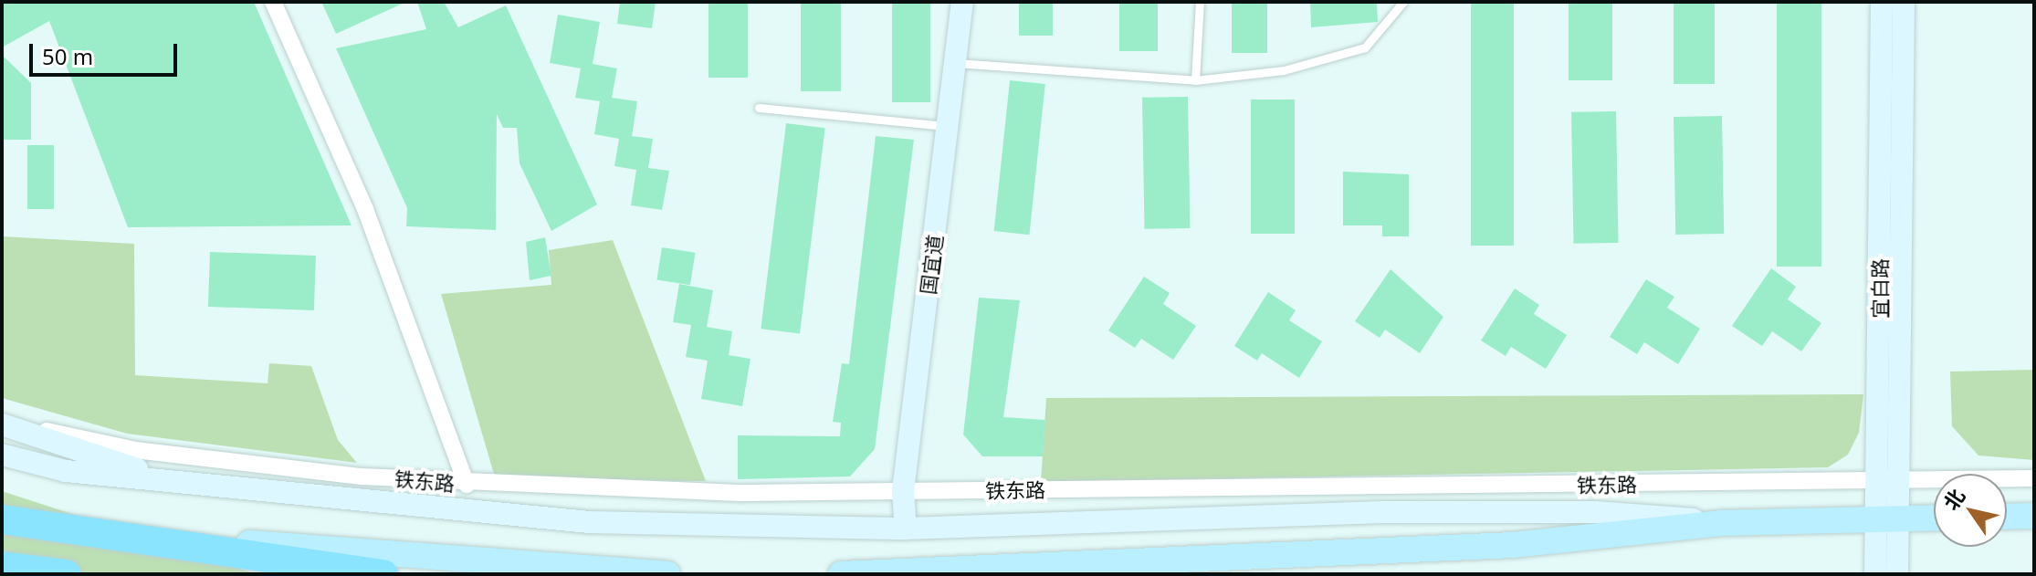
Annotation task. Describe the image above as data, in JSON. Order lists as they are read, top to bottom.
{
  "streets": {
    "main road": ["铁东路"],
    "street": ["国宜道", "宜白路"]
  },
  "crossings": [
    ["国宜道", "铁东路"],
    ["宜白路", "铁东路"]
  ],
  "scale_bar": "50 m",
  "north": "top left"
}
